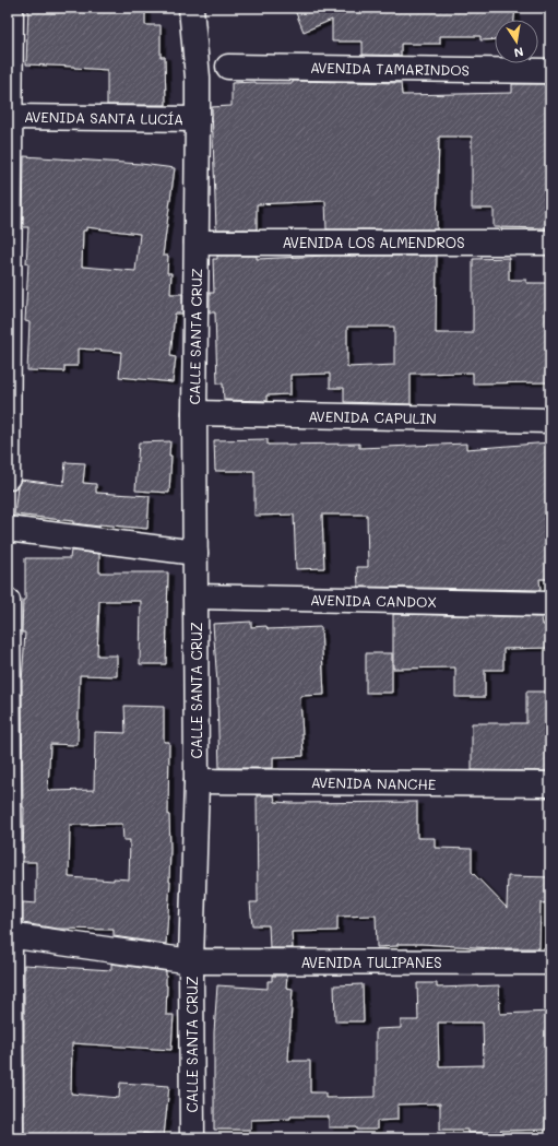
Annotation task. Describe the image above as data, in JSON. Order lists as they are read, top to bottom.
{
  "streets": {
    "street": [
      "AVENIDA TAMARINDOS",
      "AVENIDA SANTA LUCÍA",
      "AVENIDA LOS ALMENDROS",
      "CALLE SANTA CRUZ",
      "AVENIDA CAPULIN",
      "AVENIDA CANDOX",
      "AVENIDA NANCHE",
      "AVENIDA TULIPANES"
    ]
  },
  "crossings": [
    ["AVENIDA SANTA LUCÍA", "CALLE SANTA CRUZ"],
    ["AVENIDA LOS ALMENDROS", "CALLE SANTA CRUZ"],
    ["CALLE SANTA CRUZ", "AVENIDA CAPULIN"],
    ["CALLE SANTA CRUZ", "AVENIDA CANDOX"],
    ["CALLE SANTA CRUZ", "AVENIDA NANCHE"],
    ["CALLE SANTA CRUZ", "AVENIDA TULIPANES"]
  ],
  "north": "bottom"
}
